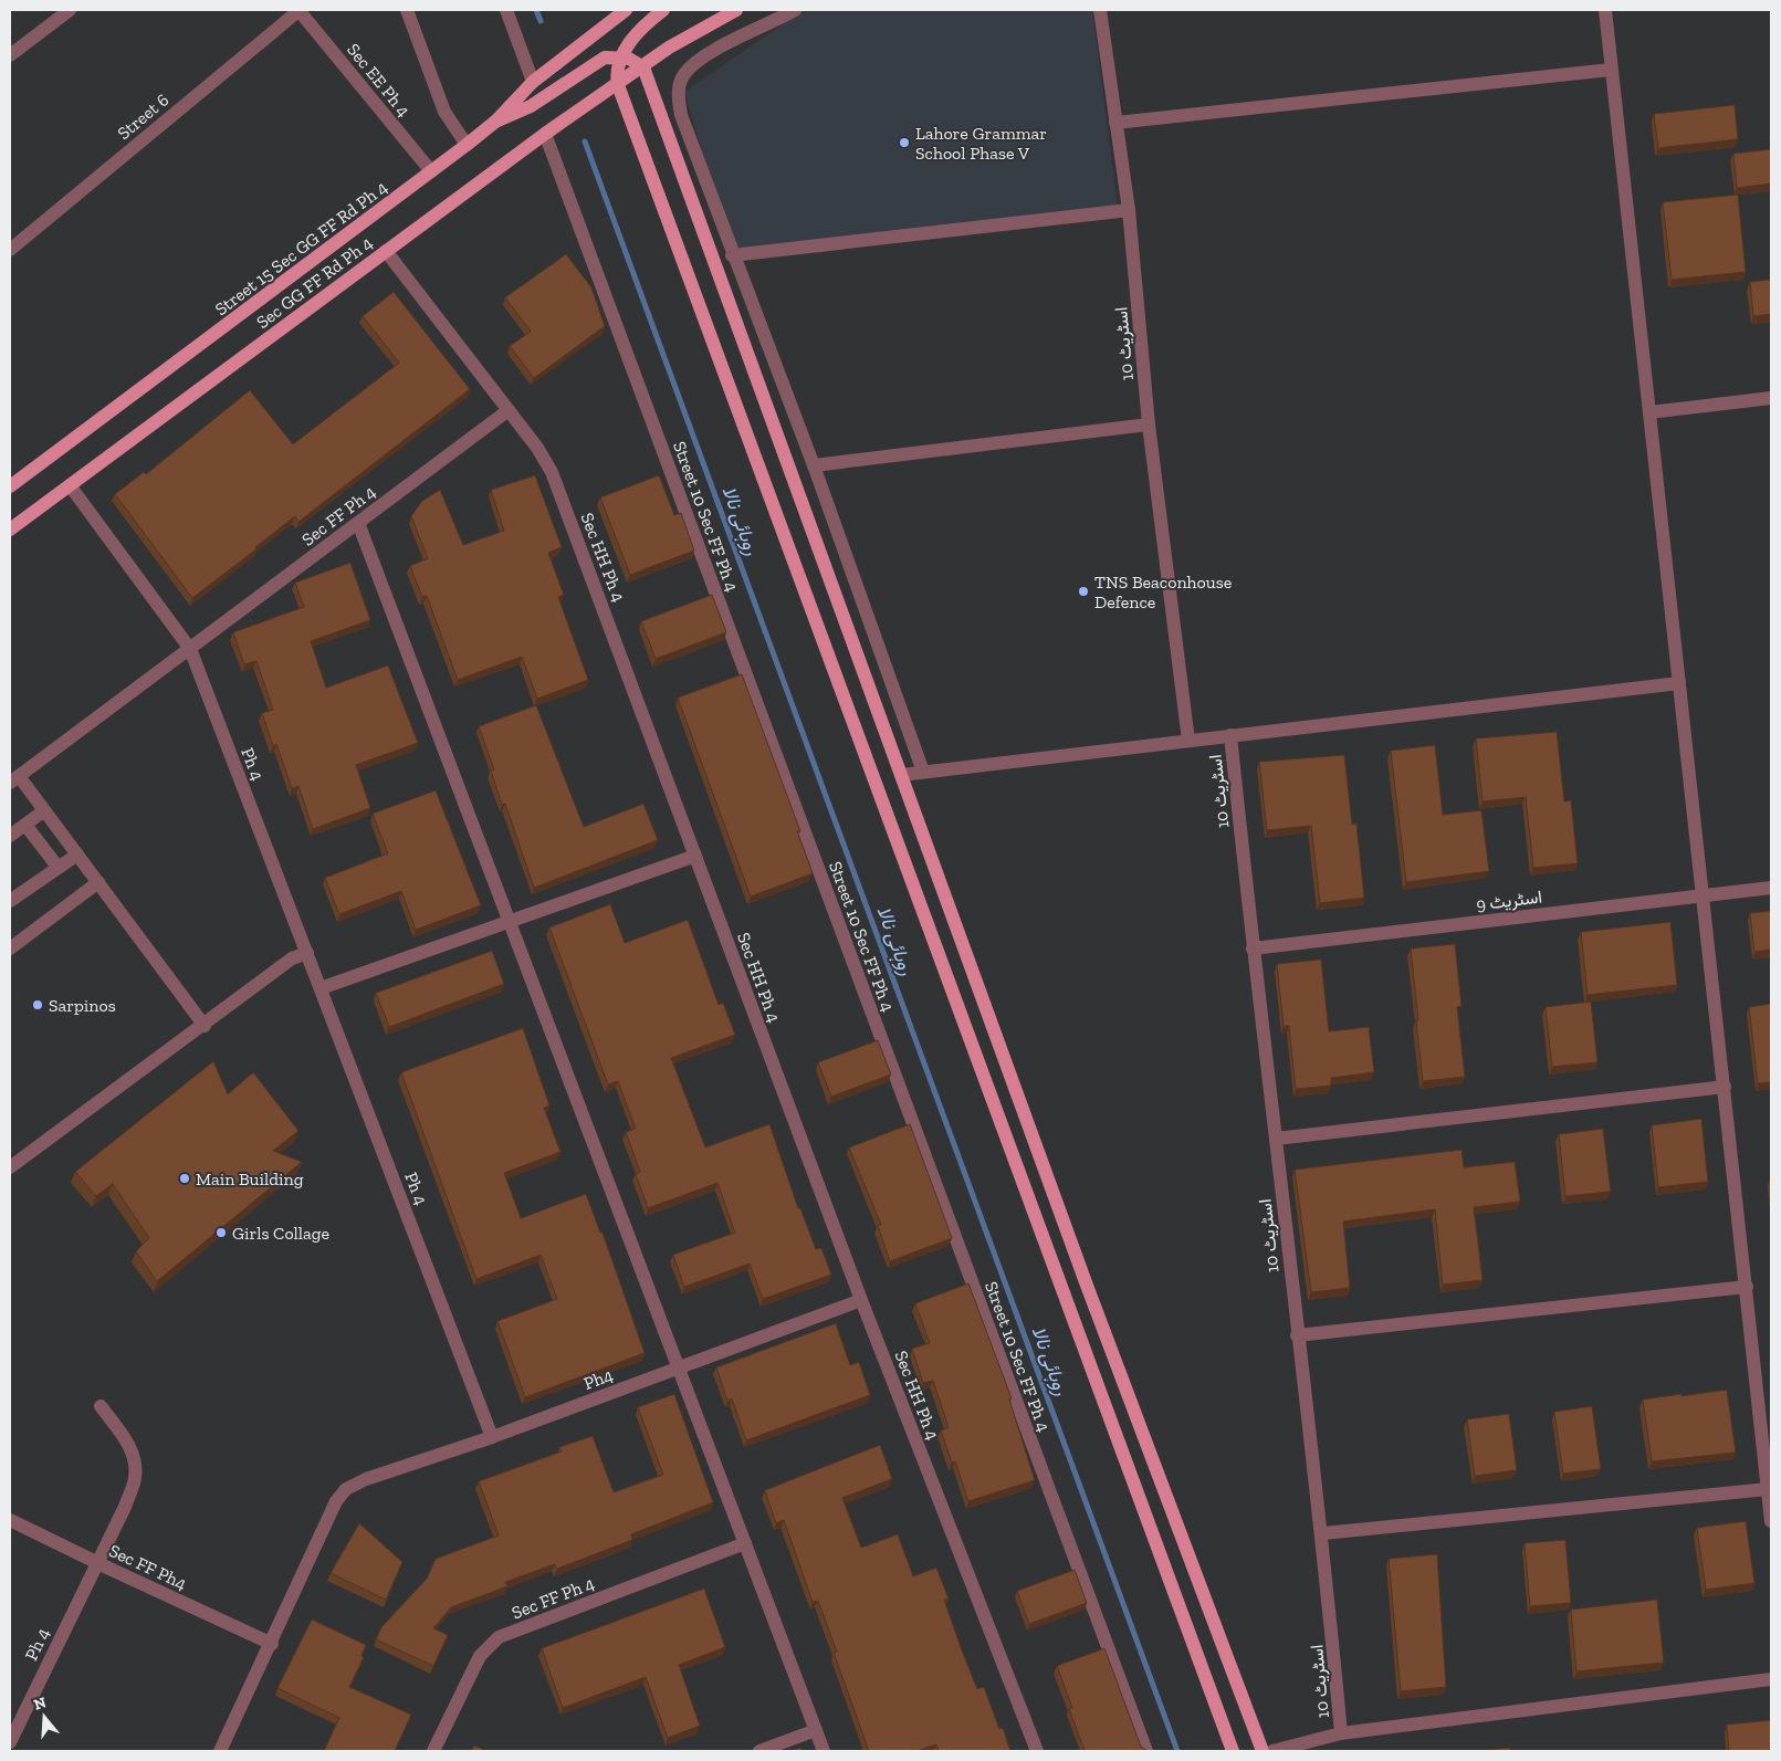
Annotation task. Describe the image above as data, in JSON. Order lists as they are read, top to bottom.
{
  "streets": {
    "main road": ["Street 15 Sec GG FF Rd Ph 4", "Sec GG FF Rd Ph 4"],
    "street": [
      "Sec EE Ph 4",
      "Street 6",
      "اسٹریٹ 10",
      "Sec FF Ph 4",
      "Street 10 Sec FF Ph 4",
      "Sec HH Ph 4",
      "Ph 4",
      "اسٹریٹ 9",
      "Ph4",
      "Sec FF Ph4"
    ]
  },
  "crossings": [
    ["Sec EE Ph 4", "Street 6"],
    ["Sec EE Ph 4", "Street 15 Sec GG FF Rd Ph 4"],
    ["Sec GG FF Rd Ph 4", "Street 10 Sec FF Ph 4"],
    ["Sec GG FF Rd Ph 4", "Sec HH Ph 4"],
    ["اسٹریٹ 10", "اسٹریٹ 9"],
    ["Sec FF Ph 4", "Sec HH Ph 4"],
    ["Sec FF Ph 4", "Ph 4"],
    ["Sec HH Ph 4", "Ph4"],
    ["Ph 4", "Ph4"],
    ["Ph 4", "Sec FF Ph4"],
    ["Ph4", "Sec FF Ph4"]
  ],
  "water": ["روہائی نالا"],
  "places": [
    "Lahore Grammar School Phase V",
    "TNS Beaconhouse Defence",
    "Sarpinos",
    "Main Building",
    "Girls Collage"
  ],
  "north": "top"
}
